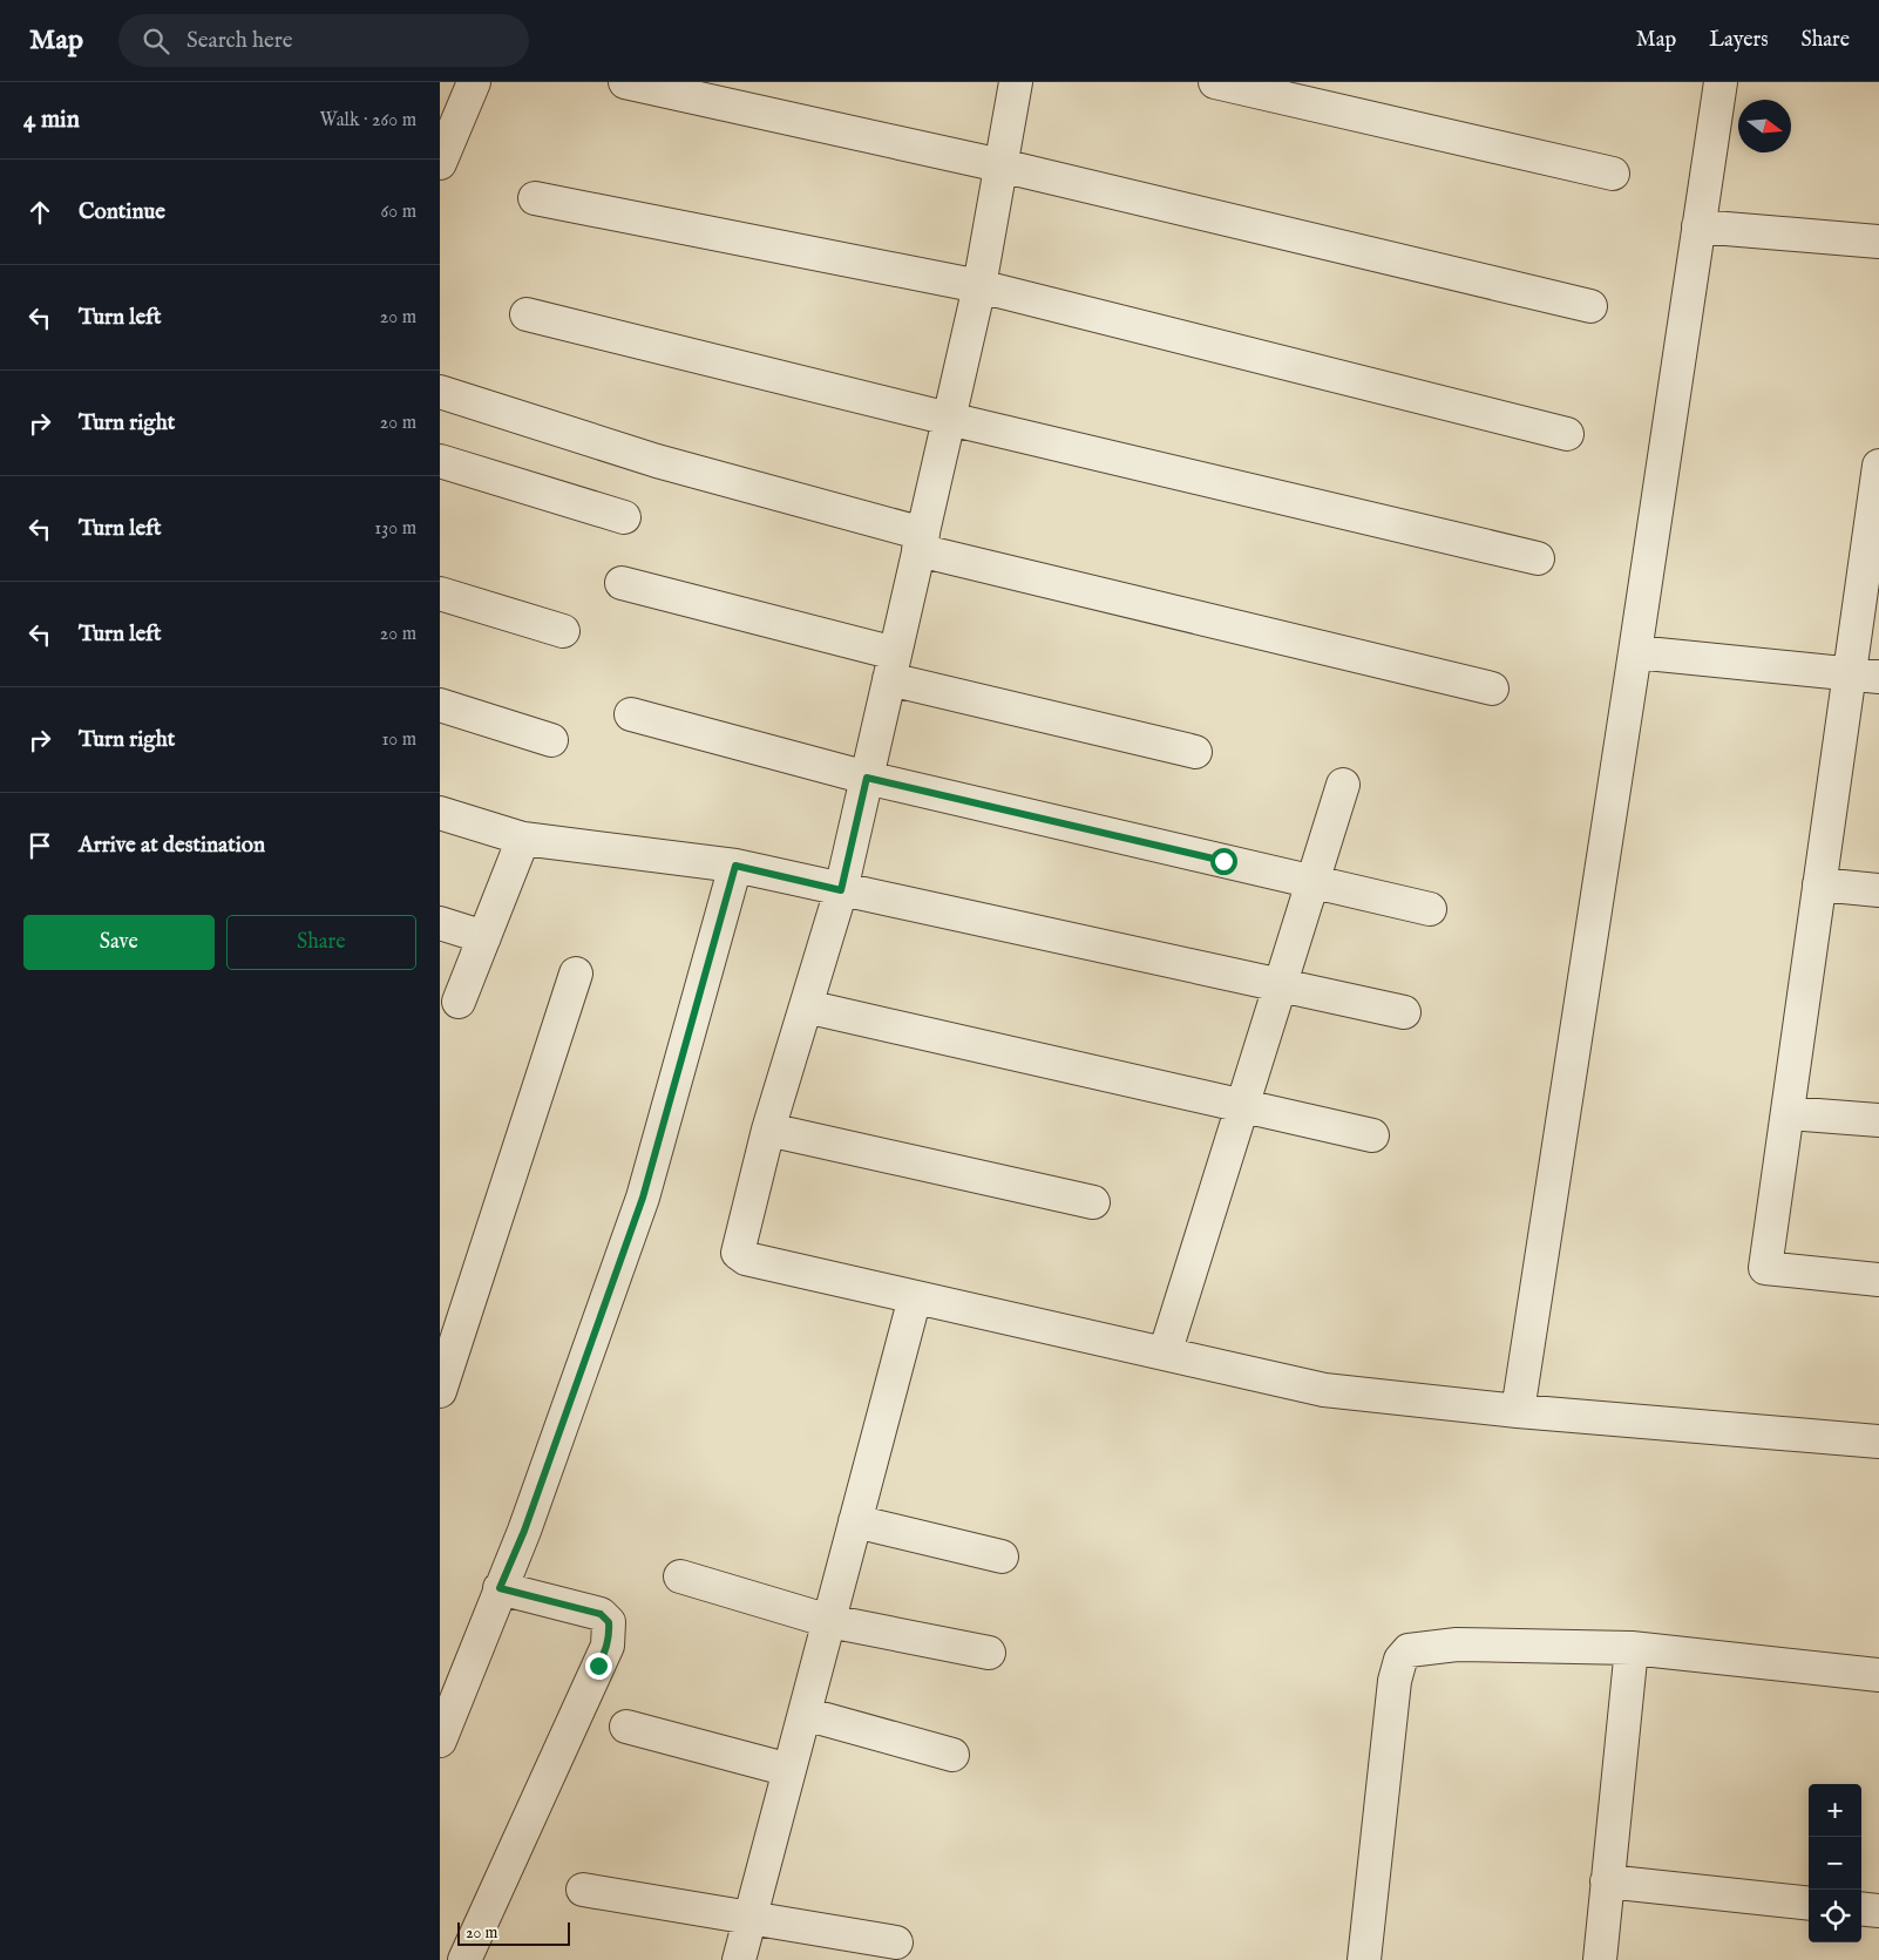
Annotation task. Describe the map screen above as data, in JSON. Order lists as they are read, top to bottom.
{
  "scale_bar": "20 m",
  "north": "right",
  "page": {
    "header": "Map",
    "search": "Search here",
    "nav": ["Map", "Layers", "Share"],
    "heading": ["4 min", "Walk · 260 m"],
    "list": [
      ["Continue", "60 m"],
      ["Turn left", "20 m"],
      ["Turn right", "20 m"],
      ["Turn left", "130 m"],
      ["Turn left", "20 m"],
      ["Turn right", "10 m"],
      "Arrive at destination"
    ],
    "buttons": ["Save", "Share"],
    "map_buttons": ["+", "−"],
    "scale": "20 m"
  }
}
